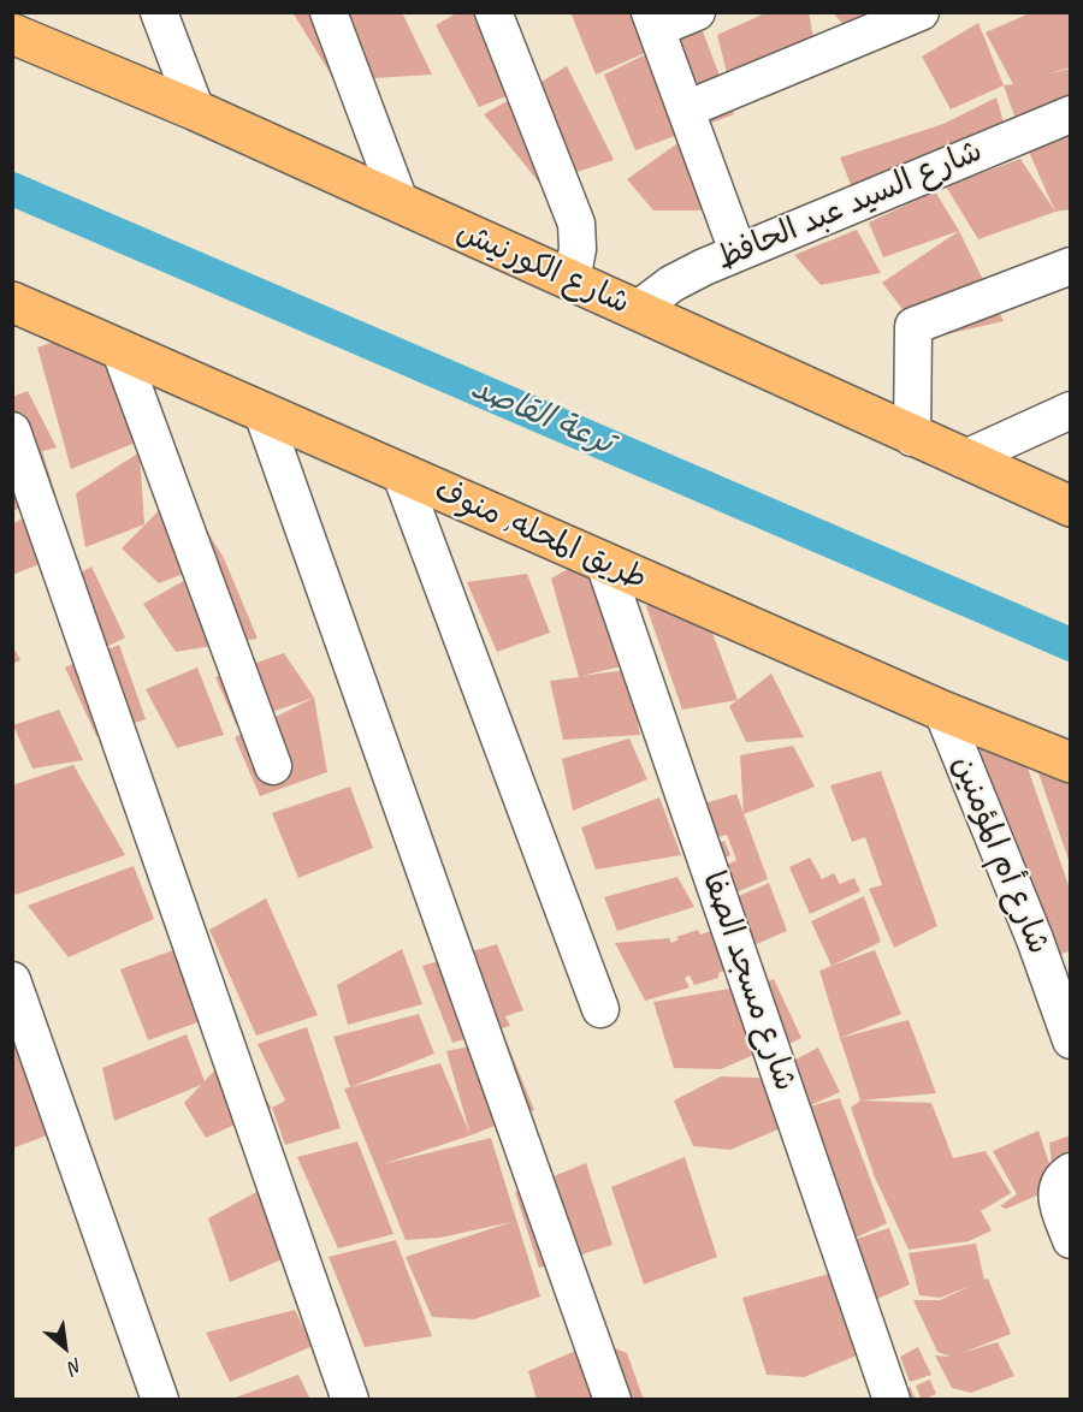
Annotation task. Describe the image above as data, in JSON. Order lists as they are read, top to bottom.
{
  "streets": {
    "main road": ["شارع الكورنيش", "طريق المحله, منوف"],
    "street": ["شارع السيد عبد الحافظ", "شارع أم المؤمنين", "شارع مسجد الصفا"]
  },
  "crossings": [
    ["شارع السيد عبد الحافظ", "شارع الكورنيش"],
    ["طريق المحله, منوف", "شارع أم المؤمنين"],
    ["طريق المحله, منوف", "شارع مسجد الصفا"]
  ],
  "water": ["ترعة القاصد"],
  "north": "bottom right"
}
